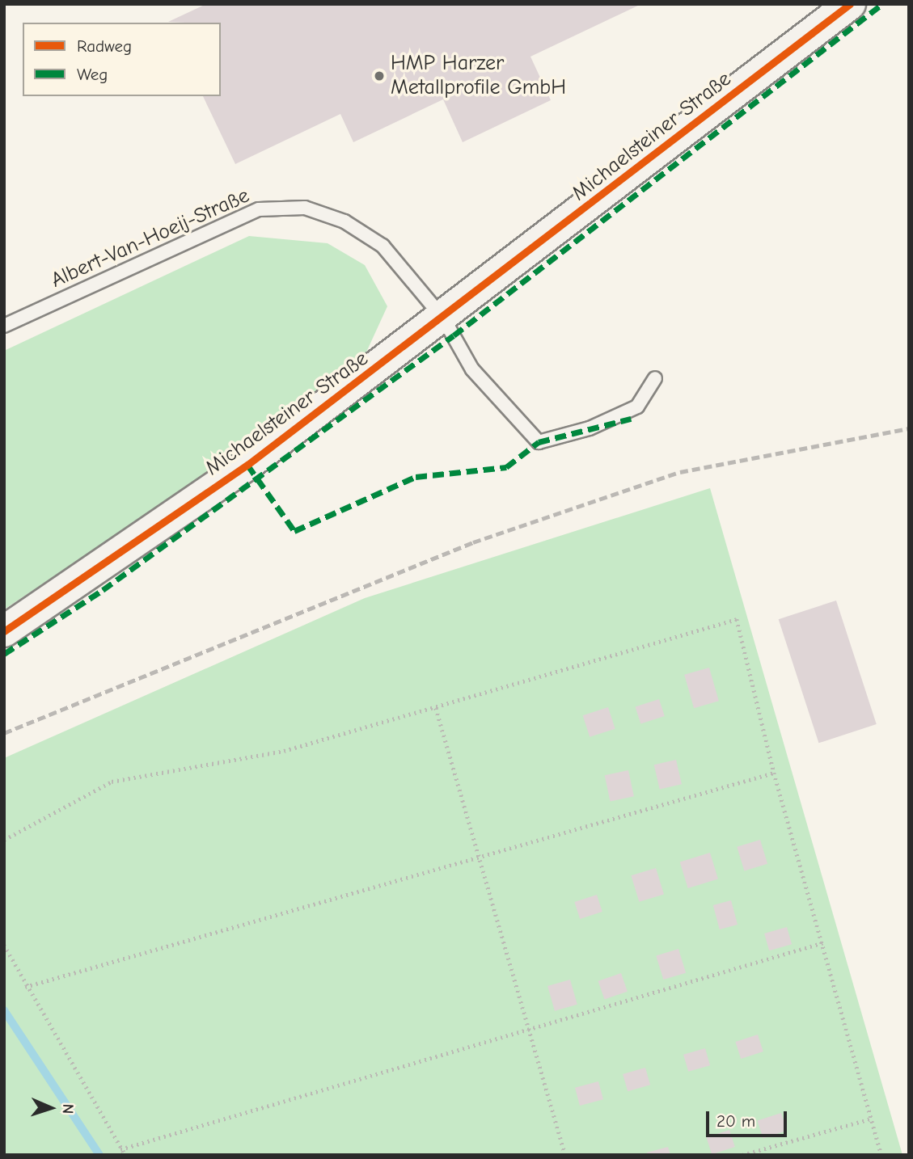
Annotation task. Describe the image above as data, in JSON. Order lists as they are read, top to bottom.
{
  "streets": {
    "street": ["Michaelsteiner Straße"],
    "lane": ["Albert-Van-Hoeij-Straße"]
  },
  "crossings": [
    ["Michaelsteiner Straße", "Albert-Van-Hoeij-Straße"]
  ],
  "places": ["HMP Harzer Metallprofile GmbH"],
  "legend": ["Radweg", "Weg"],
  "scale_bar": "20 m",
  "north": "right"
}
